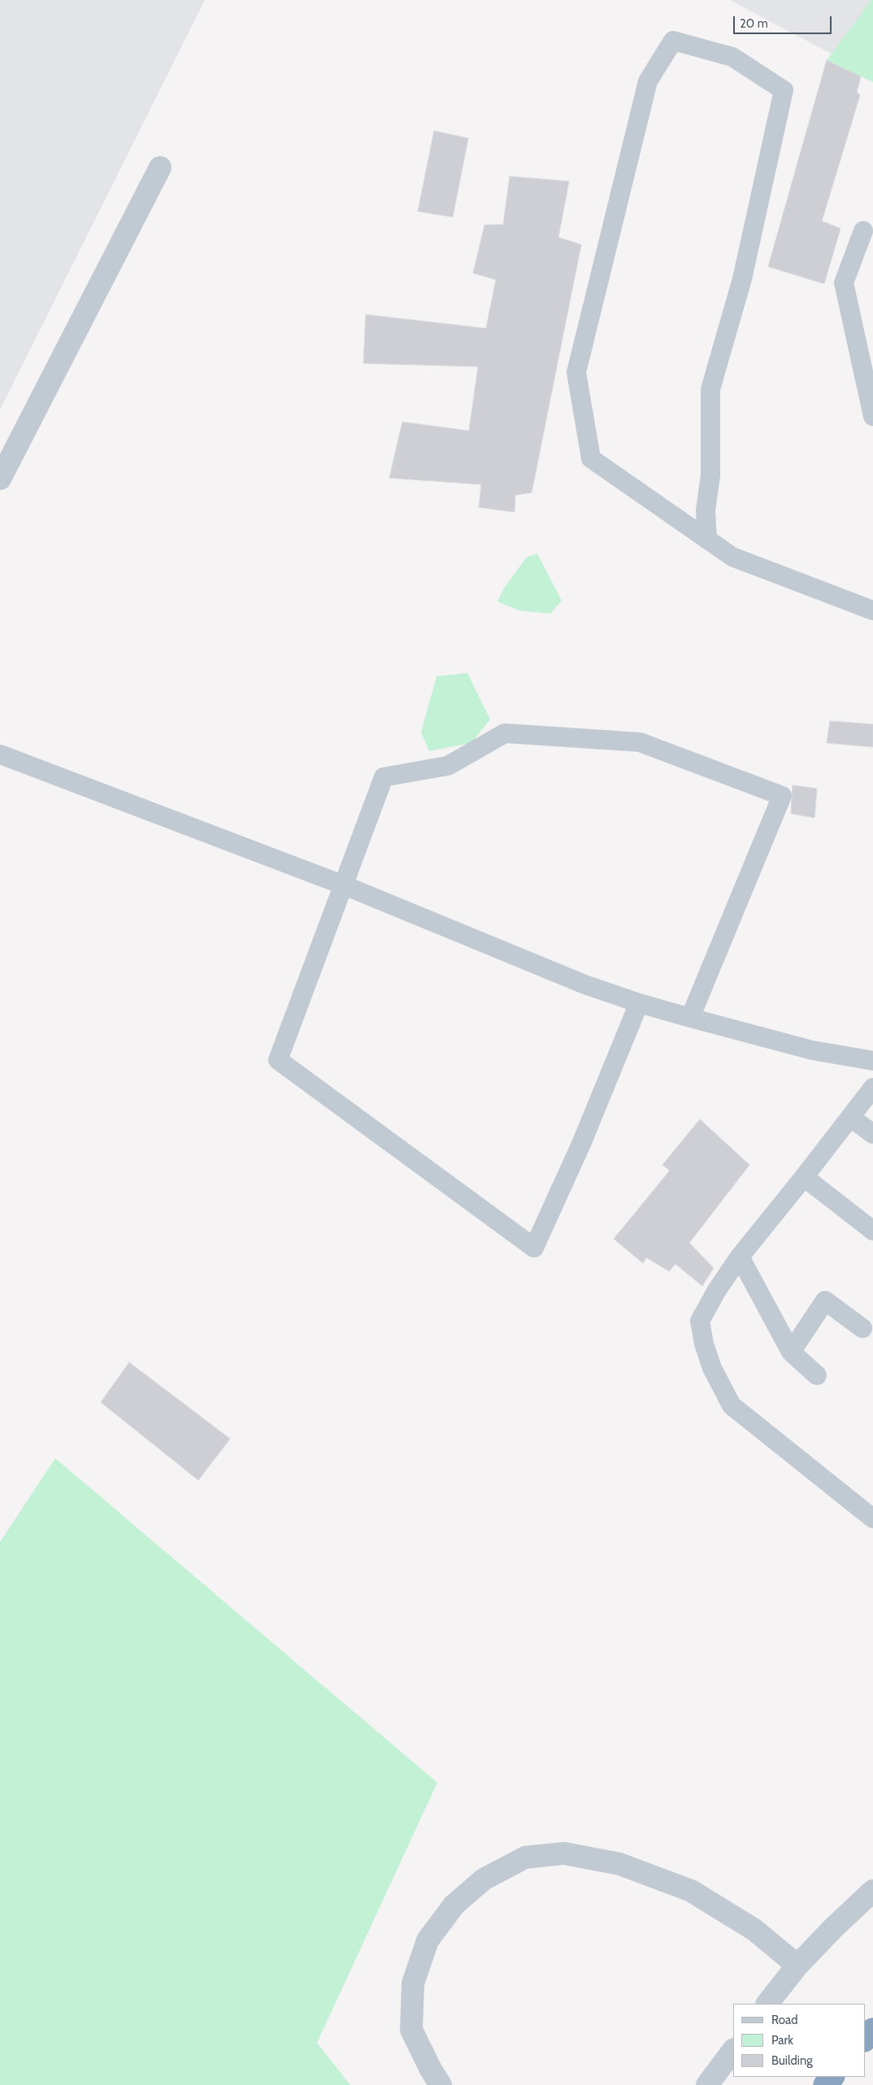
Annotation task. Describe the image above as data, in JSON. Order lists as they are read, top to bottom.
{
  "legend": ["Road", "Park", "Building"],
  "scale_bar": "20 m"
}
